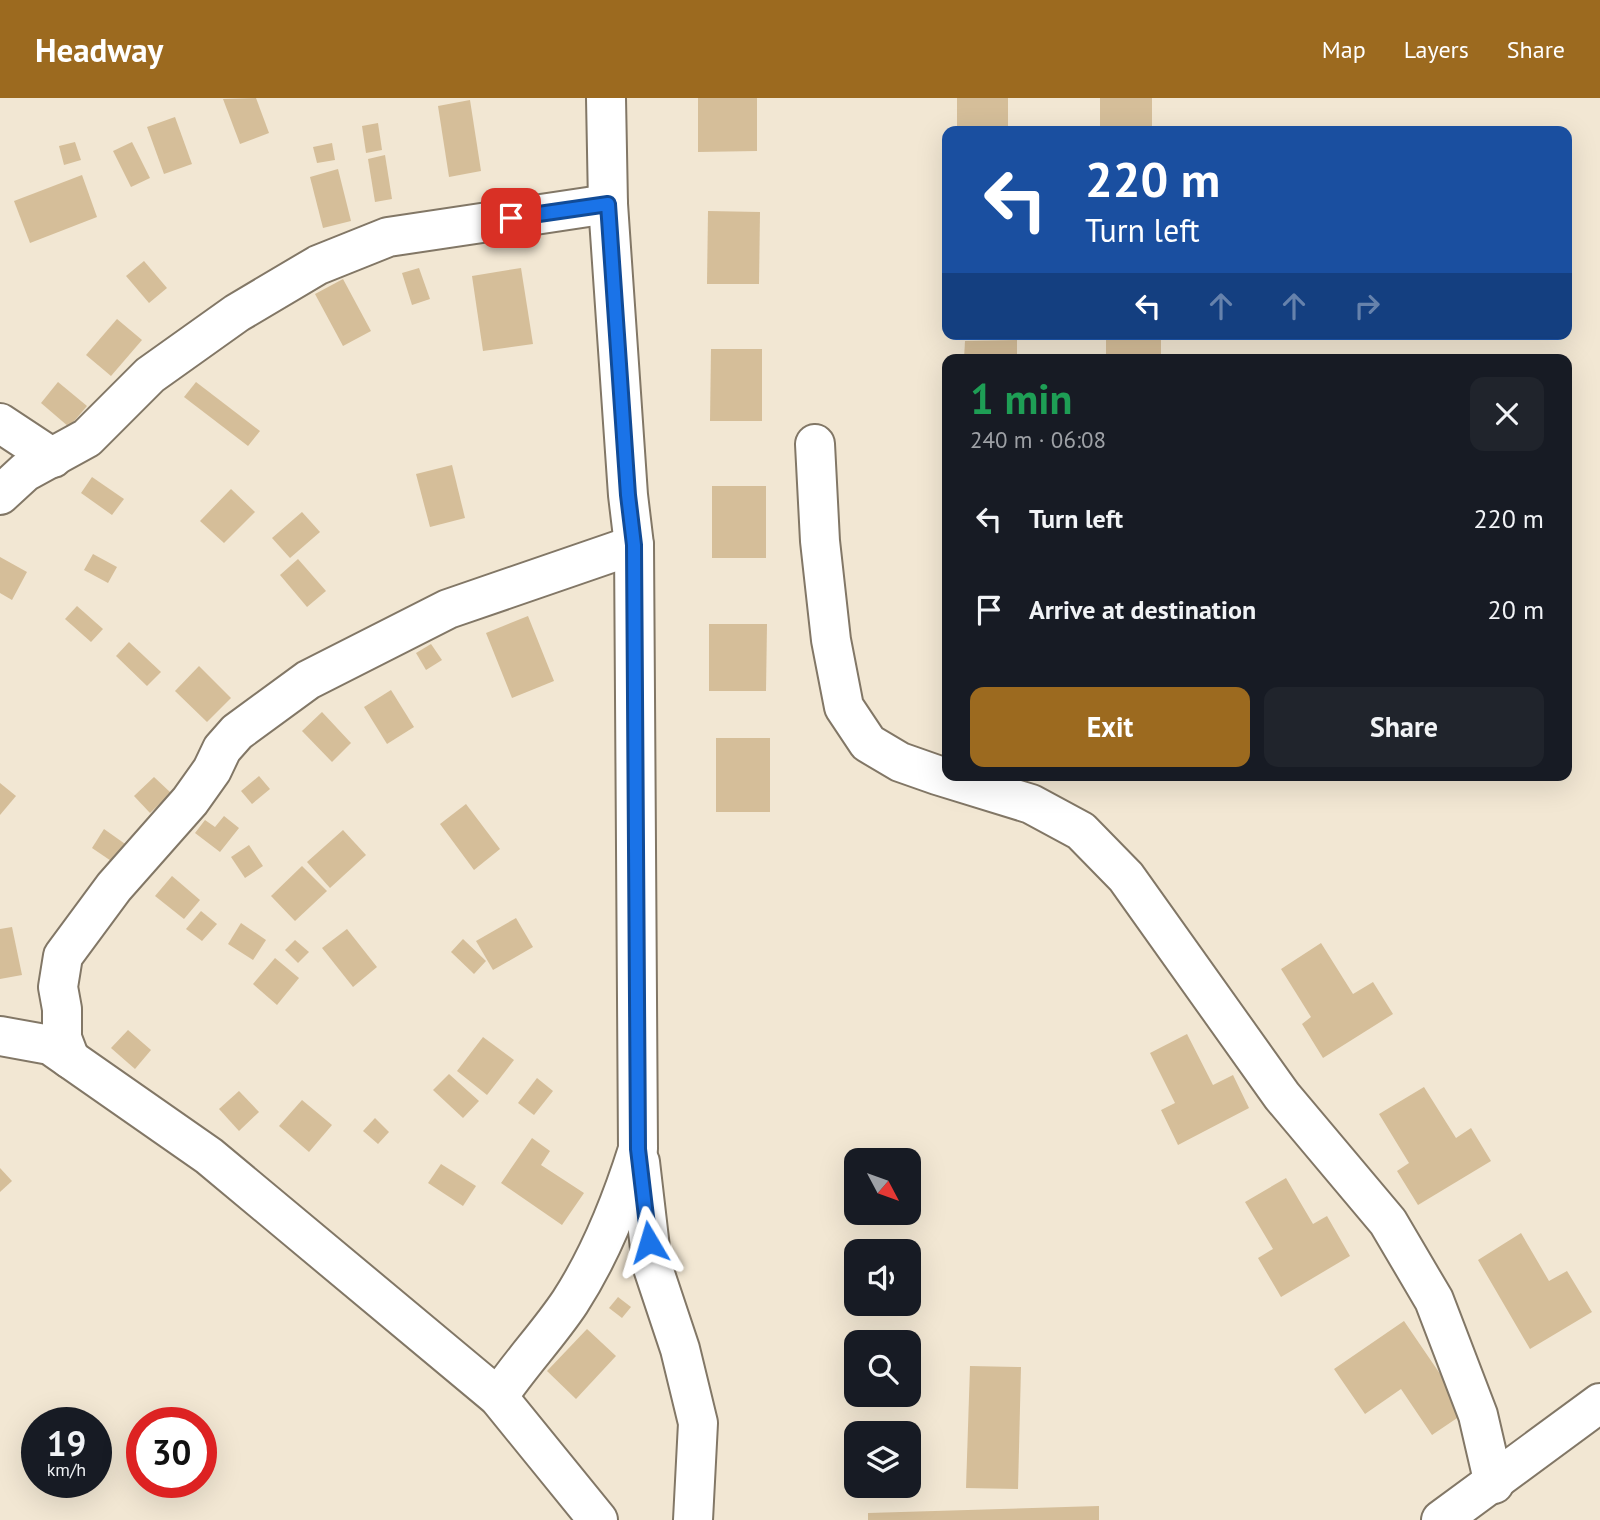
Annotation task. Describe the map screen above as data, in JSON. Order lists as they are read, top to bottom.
{
  "north": "bottom right",
  "page": {
    "header": "Headway",
    "nav": ["Map", "Layers", "Share"],
    "turn": ["220 m", "Turn left"],
    "heading": ["1 min", "240 m · 06:08"],
    "list": [
      {
        "name": "Turn left",
        "value": "220 m"
      },
      {
        "name": "Arrive at destination",
        "value": "20 m"
      }
    ],
    "buttons": ["Exit", "Share"],
    "speed": "19 km/h",
    "limit": "30"
  }
}
